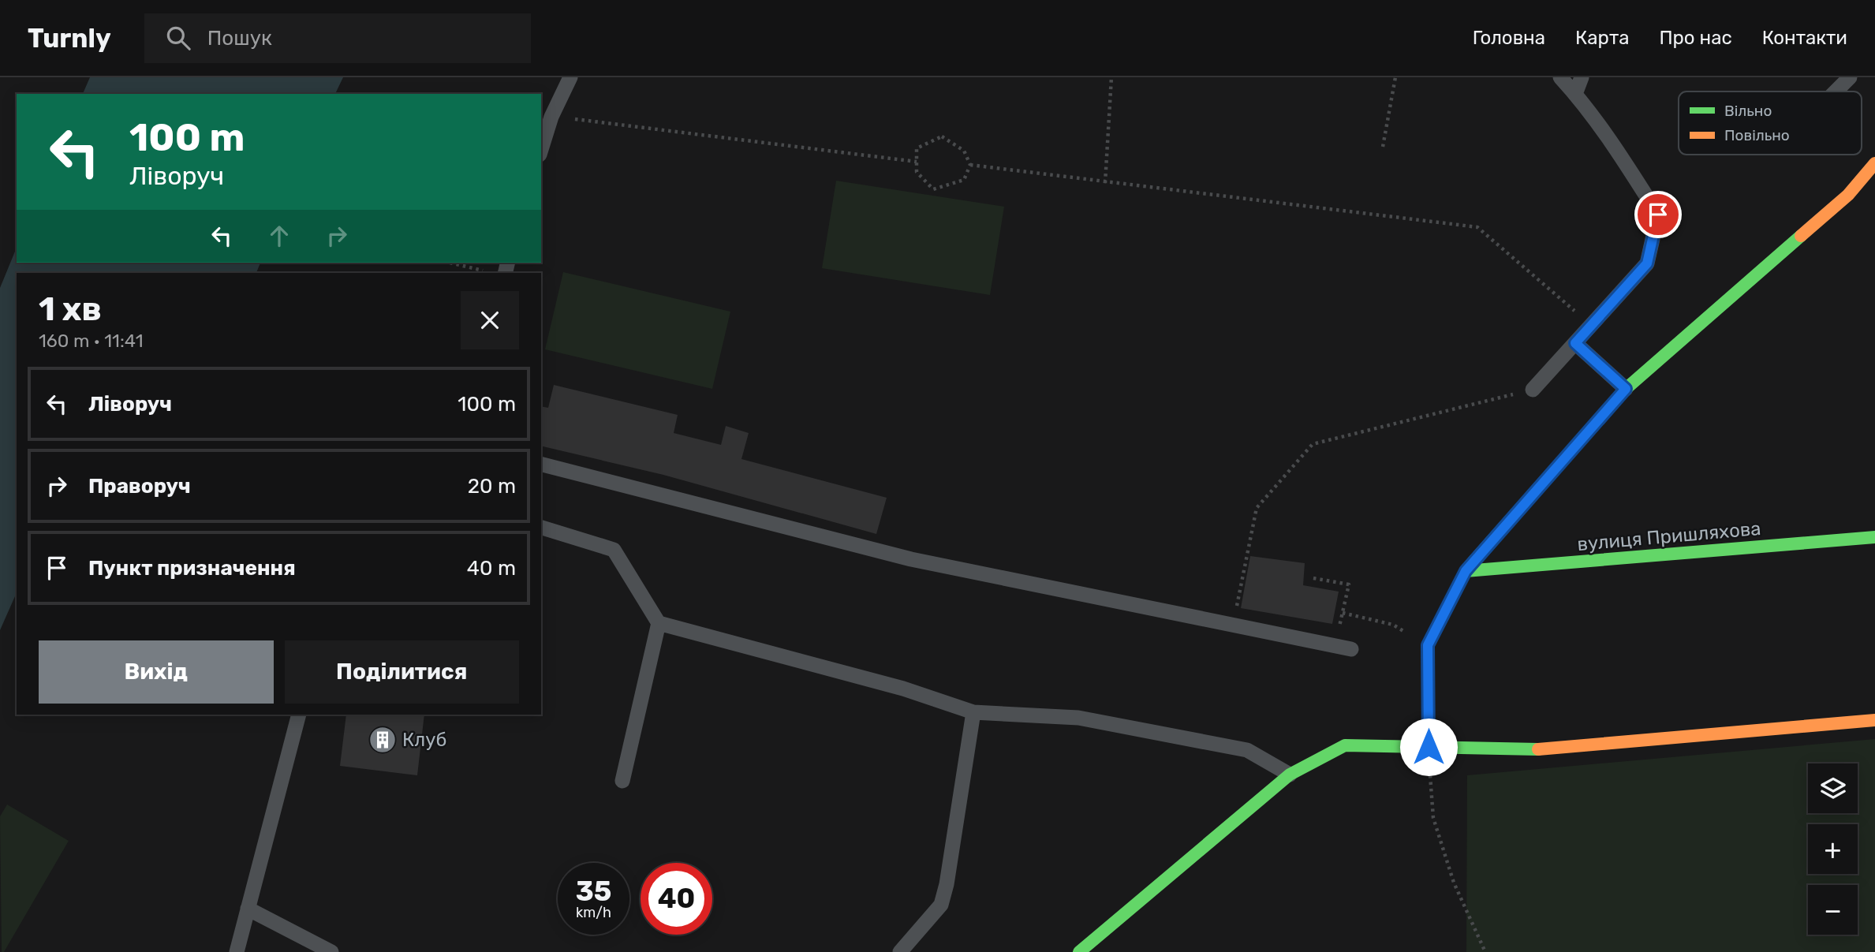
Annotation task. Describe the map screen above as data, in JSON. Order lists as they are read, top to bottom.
{
  "streets": {
    "street": ["вулиця Пришляхова"]
  },
  "places": {
    "building": ["Клуб"]
  },
  "legend": ["Вільно", "Повільно"],
  "page": {
    "header": "Turnly",
    "search": "Пошук",
    "nav": [
      "Головна",
      "Карта",
      "Про нас",
      "Контакти"
    ],
    "turn": ["100 m", "Ліворуч"],
    "heading": ["1 хв", "160 m · 11:41"],
    "list": [
      {
        "name": "Ліворуч",
        "value": "100 m"
      },
      {
        "name": "Праворуч",
        "value": "20 m"
      },
      {
        "name": "Пункт призначення",
        "value": "40 m"
      }
    ],
    "buttons": ["Вихід", "Поділитися"],
    "map_buttons": ["+", "−"],
    "speed": "35 km/h",
    "limit": "40"
  }
}
